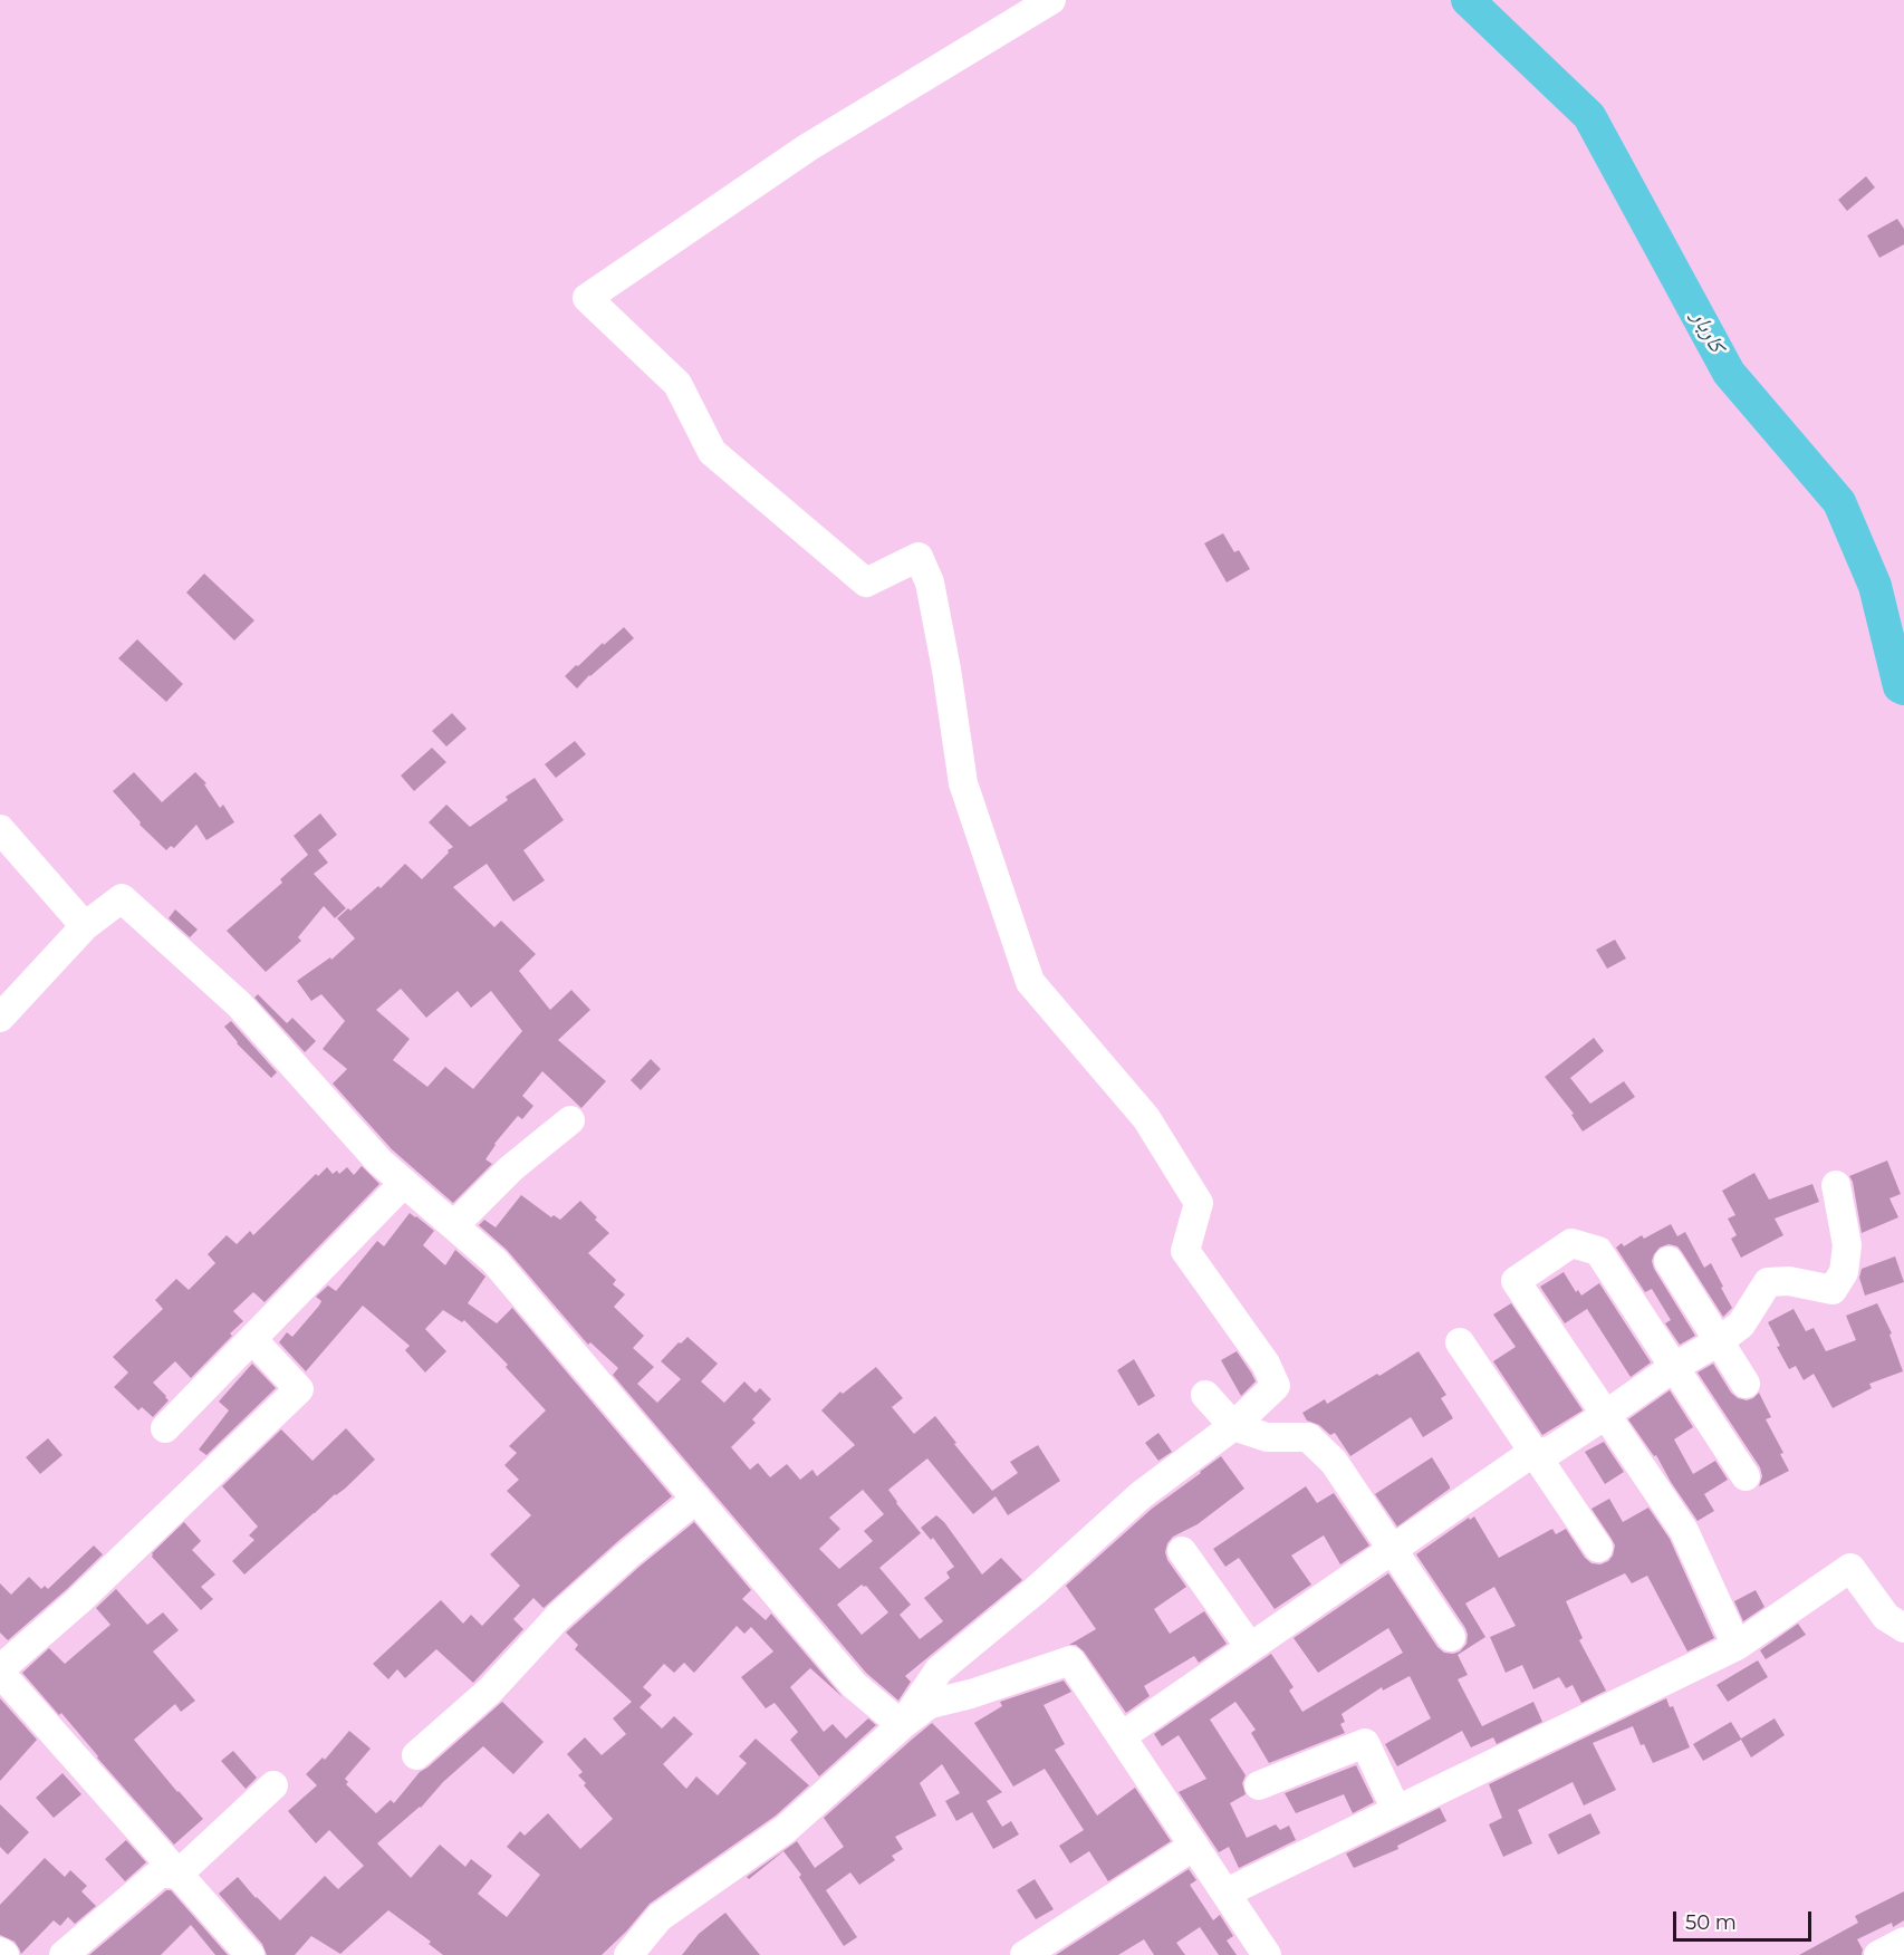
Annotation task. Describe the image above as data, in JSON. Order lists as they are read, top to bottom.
{
  "water": ["کاربار"],
  "scale_bar": "50 m"
}
